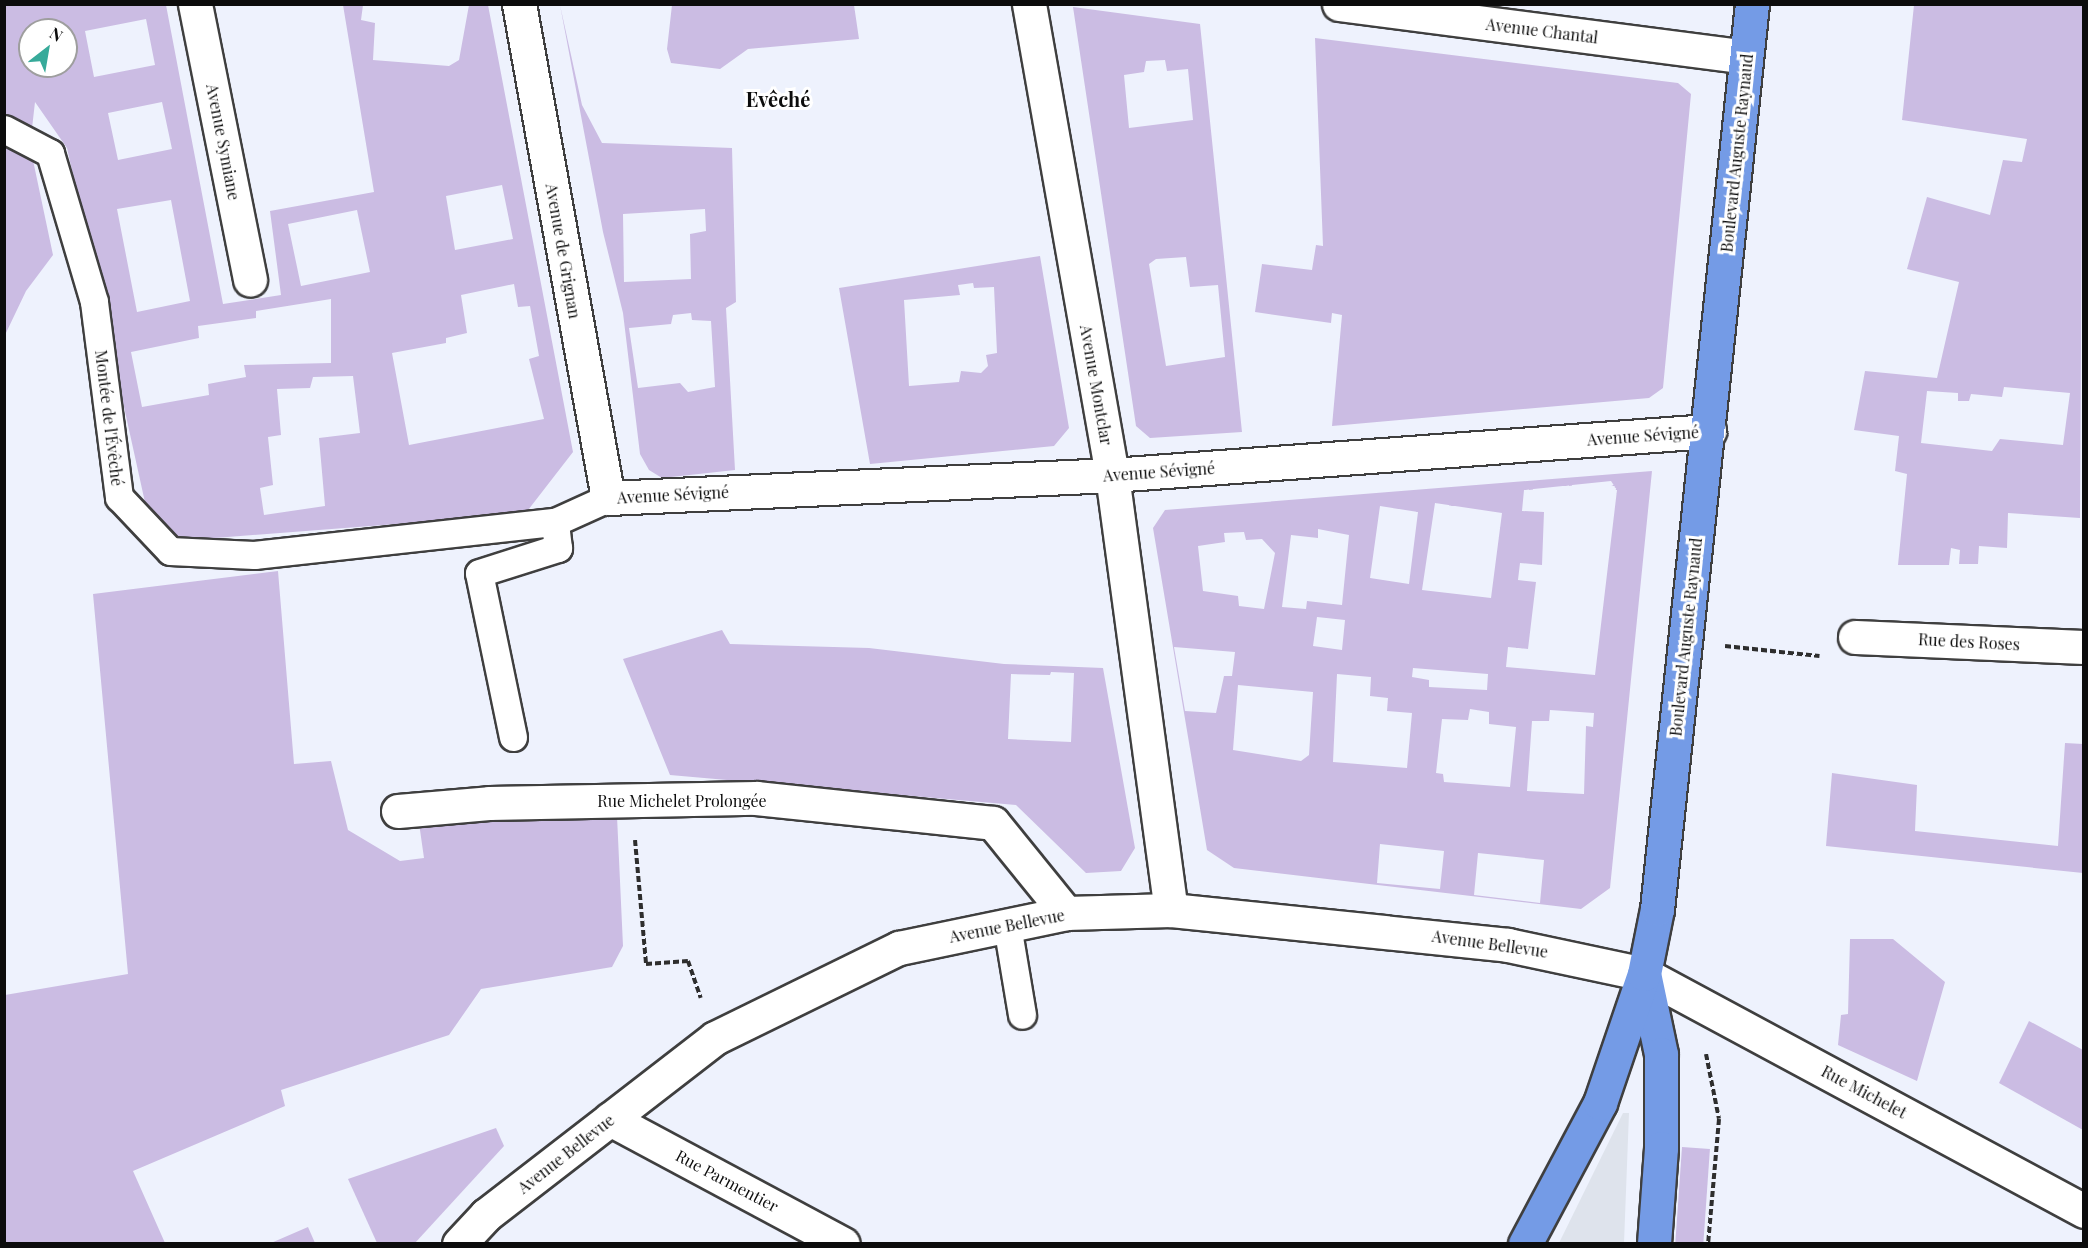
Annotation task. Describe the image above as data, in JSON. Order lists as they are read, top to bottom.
{
  "streets": {
    "main road": ["Boulevard Auguste Raynaud"],
    "street": [
      "Avenue Chantal",
      "Avenue Symiane",
      "Avenue de Grignan",
      "Avenue Montclar",
      "Avenue Sévigné",
      "Rue des Roses",
      "Rue Michelet Prolongée",
      "Avenue Bellevue",
      "Rue Michelet",
      "Rue Parmentier"
    ],
    "lane": ["Montée de l'Évêché"]
  },
  "crossings": [
    ["Avenue Chantal", "Boulevard Auguste Raynaud"],
    ["Boulevard Auguste Raynaud", "Avenue Sévigné"],
    ["Boulevard Auguste Raynaud", "Avenue Bellevue"],
    ["Boulevard Auguste Raynaud", "Rue Michelet"],
    ["Avenue de Grignan", "Montée de l'Évêché"],
    ["Avenue de Grignan", "Avenue Sévigné"],
    ["Avenue Montclar", "Avenue Sévigné"],
    ["Avenue Montclar", "Avenue Bellevue"],
    ["Montée de l'Évêché", "Avenue Sévigné"],
    ["Rue Michelet Prolongée", "Avenue Bellevue"],
    ["Avenue Bellevue", "Rue Michelet"],
    ["Avenue Bellevue", "Rue Parmentier"]
  ],
  "districts": ["Evêché"],
  "north": "top right"
}
